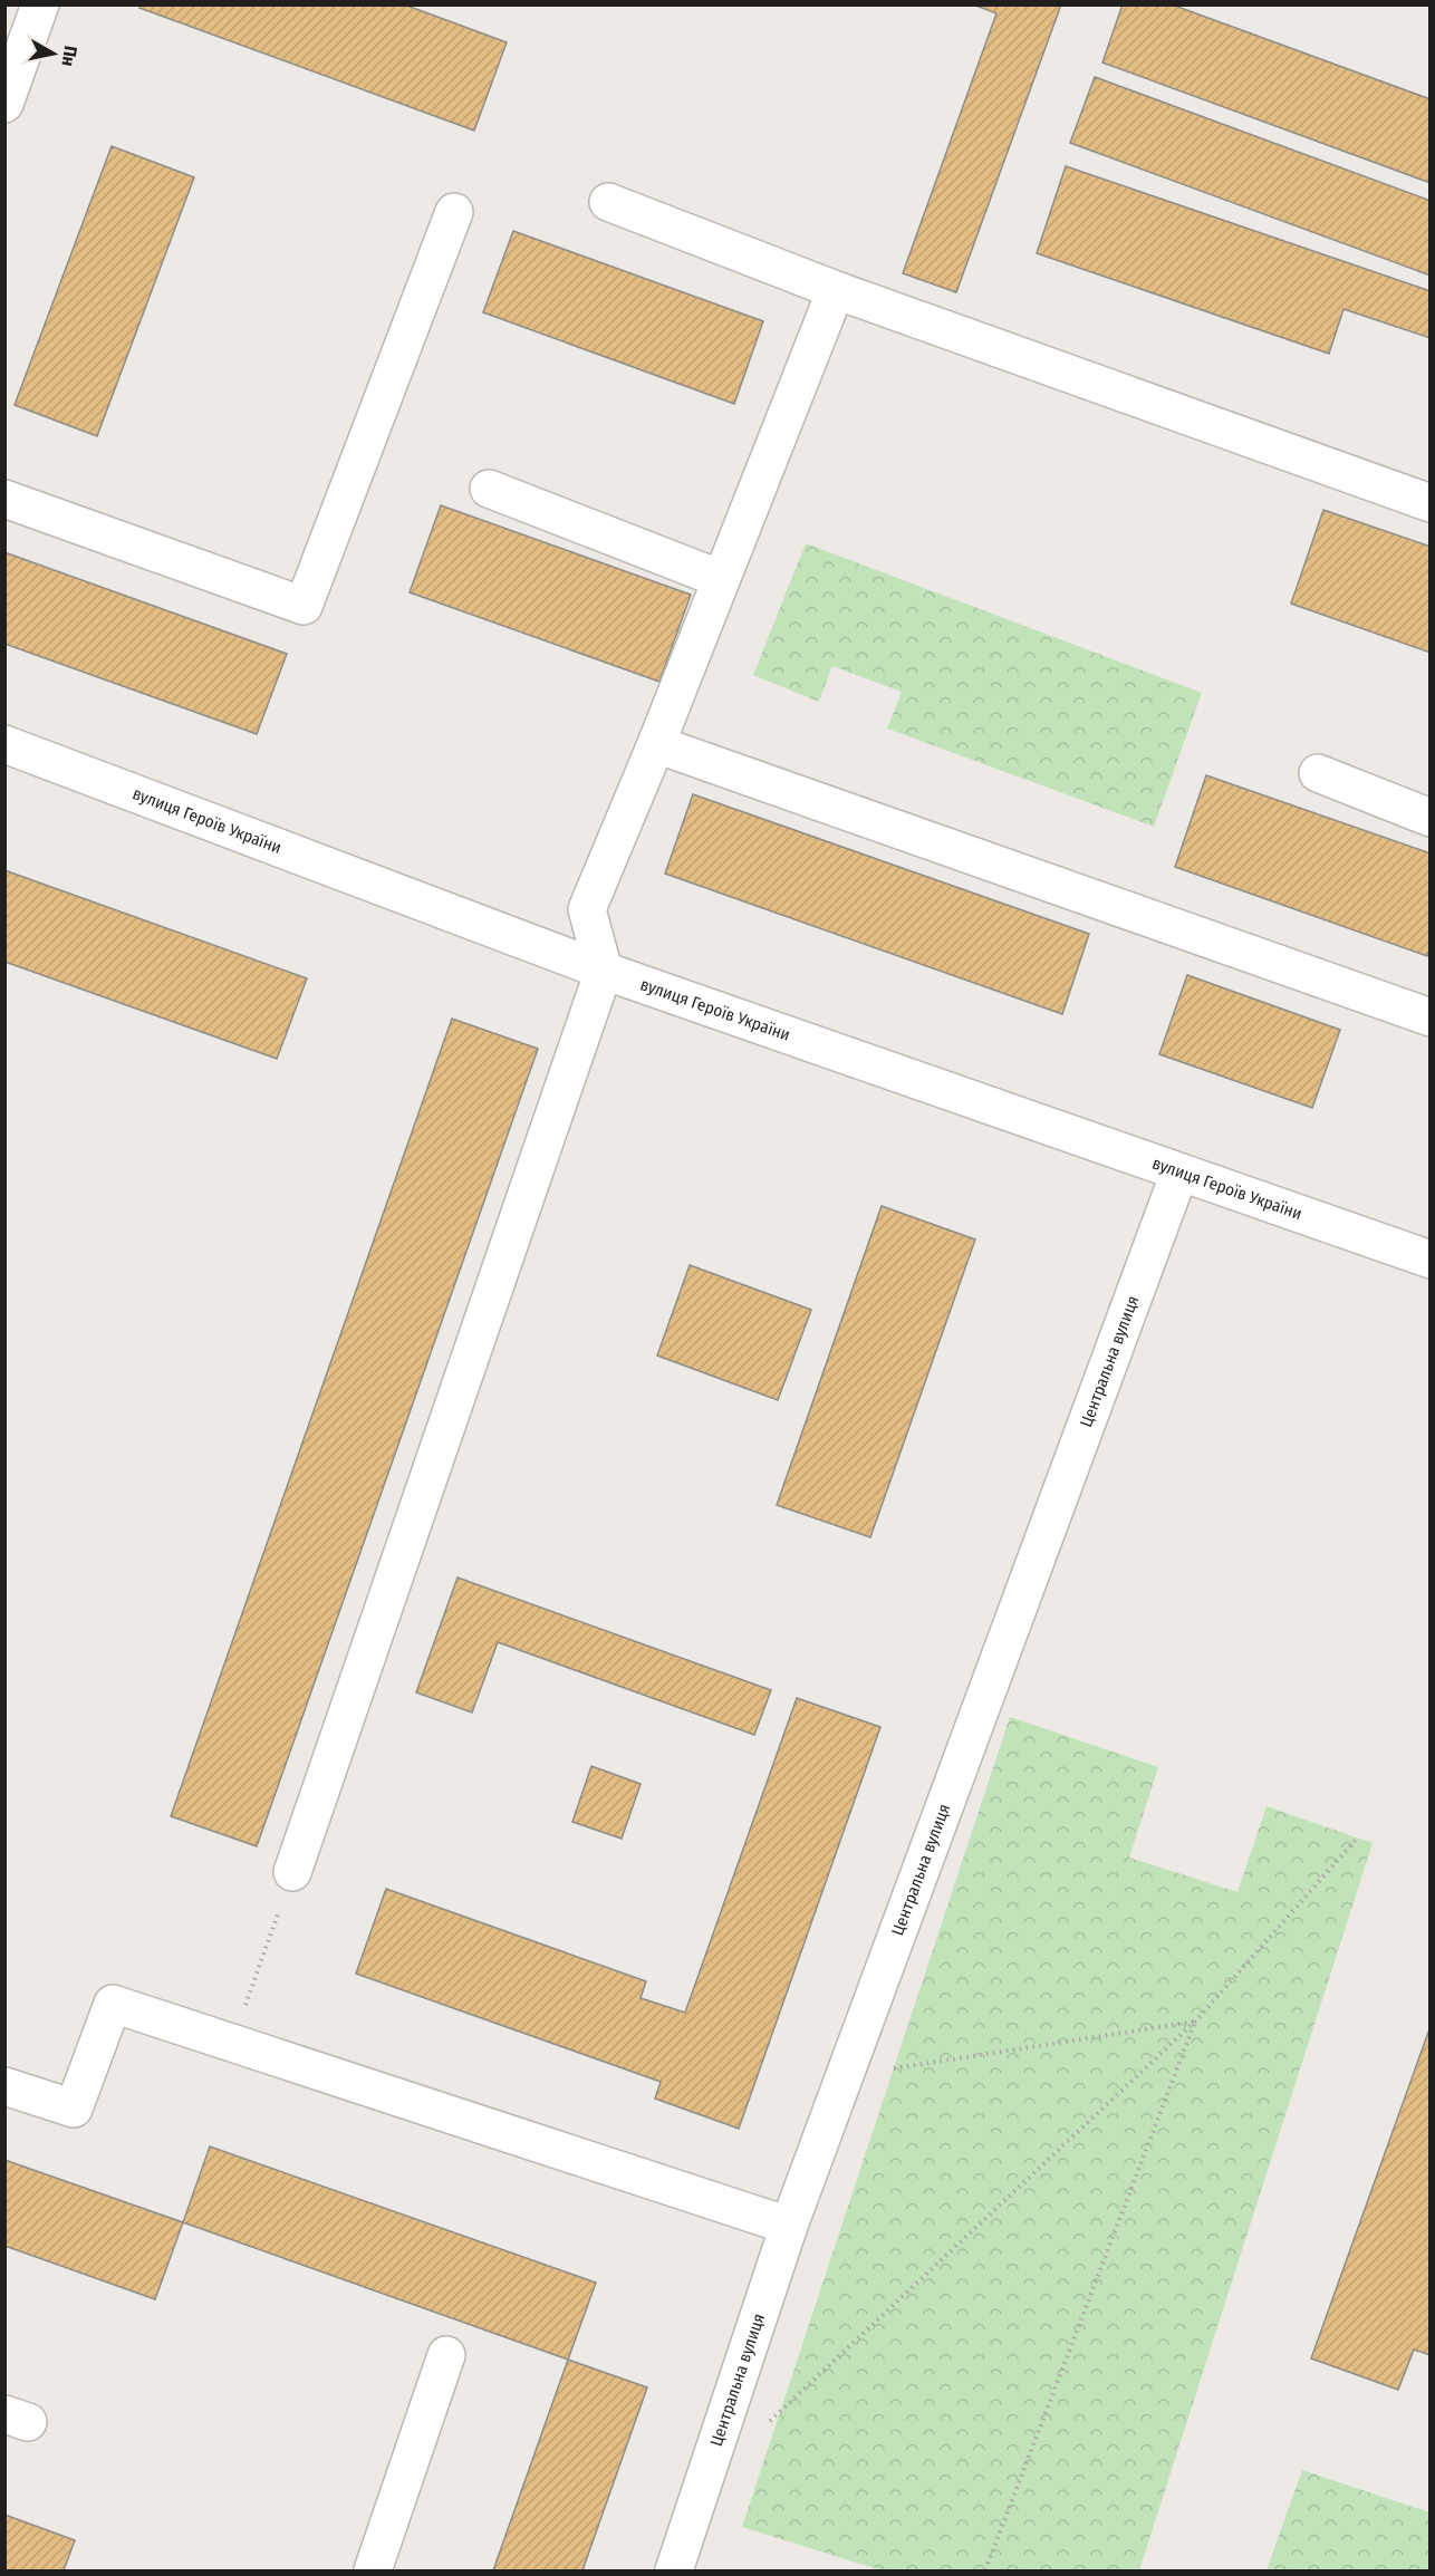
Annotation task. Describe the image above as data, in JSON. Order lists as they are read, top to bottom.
{
  "streets": {
    "street": ["вулиця Героїв України", "Центральна вулиця"]
  },
  "crossings": [
    ["вулиця Героїв України", "Центральна вулиця"]
  ],
  "north": "right"
}
